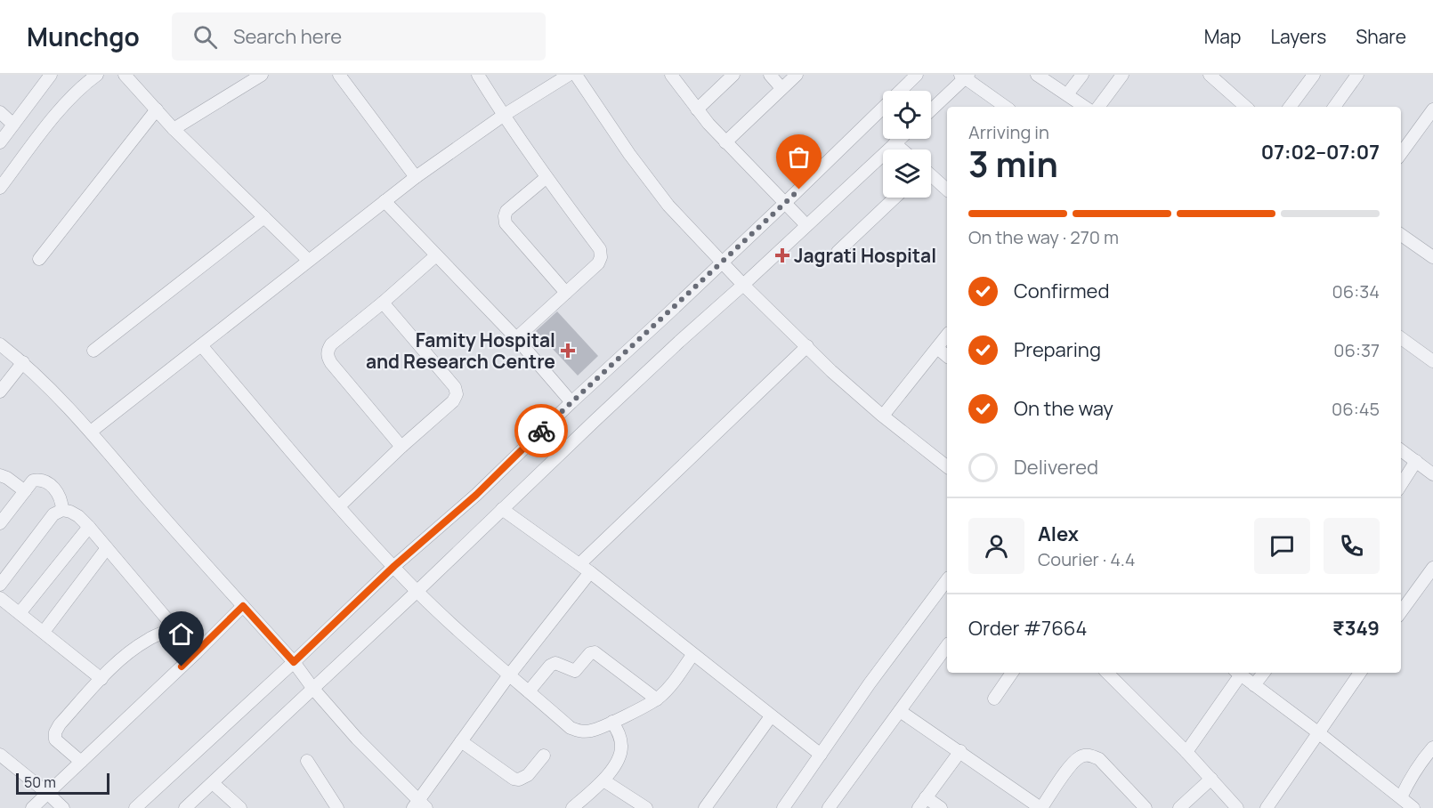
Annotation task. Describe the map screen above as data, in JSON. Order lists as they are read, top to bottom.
{
  "places": {
    "health": ["Jagrati Hospital", "Famity Hospital and Research Centre"]
  },
  "scale_bar": "50 m",
  "page": {
    "header": "Munchgo",
    "search": "Search here",
    "nav": ["Map", "Layers", "Share"],
    "heading": ["3 min", "Arriving in", "07:02–07:07"],
    "panel": [
      "Alex",
      "Courier · 4.4",
      "Order #7664",
      "₹349"
    ],
    "bar": "On the way · 270 m",
    "list": [
      ["Confirmed", "06:34"],
      ["Preparing", "06:37"],
      ["On the way", "06:45"],
      "Delivered"
    ],
    "scale": "50 m"
  }
}
